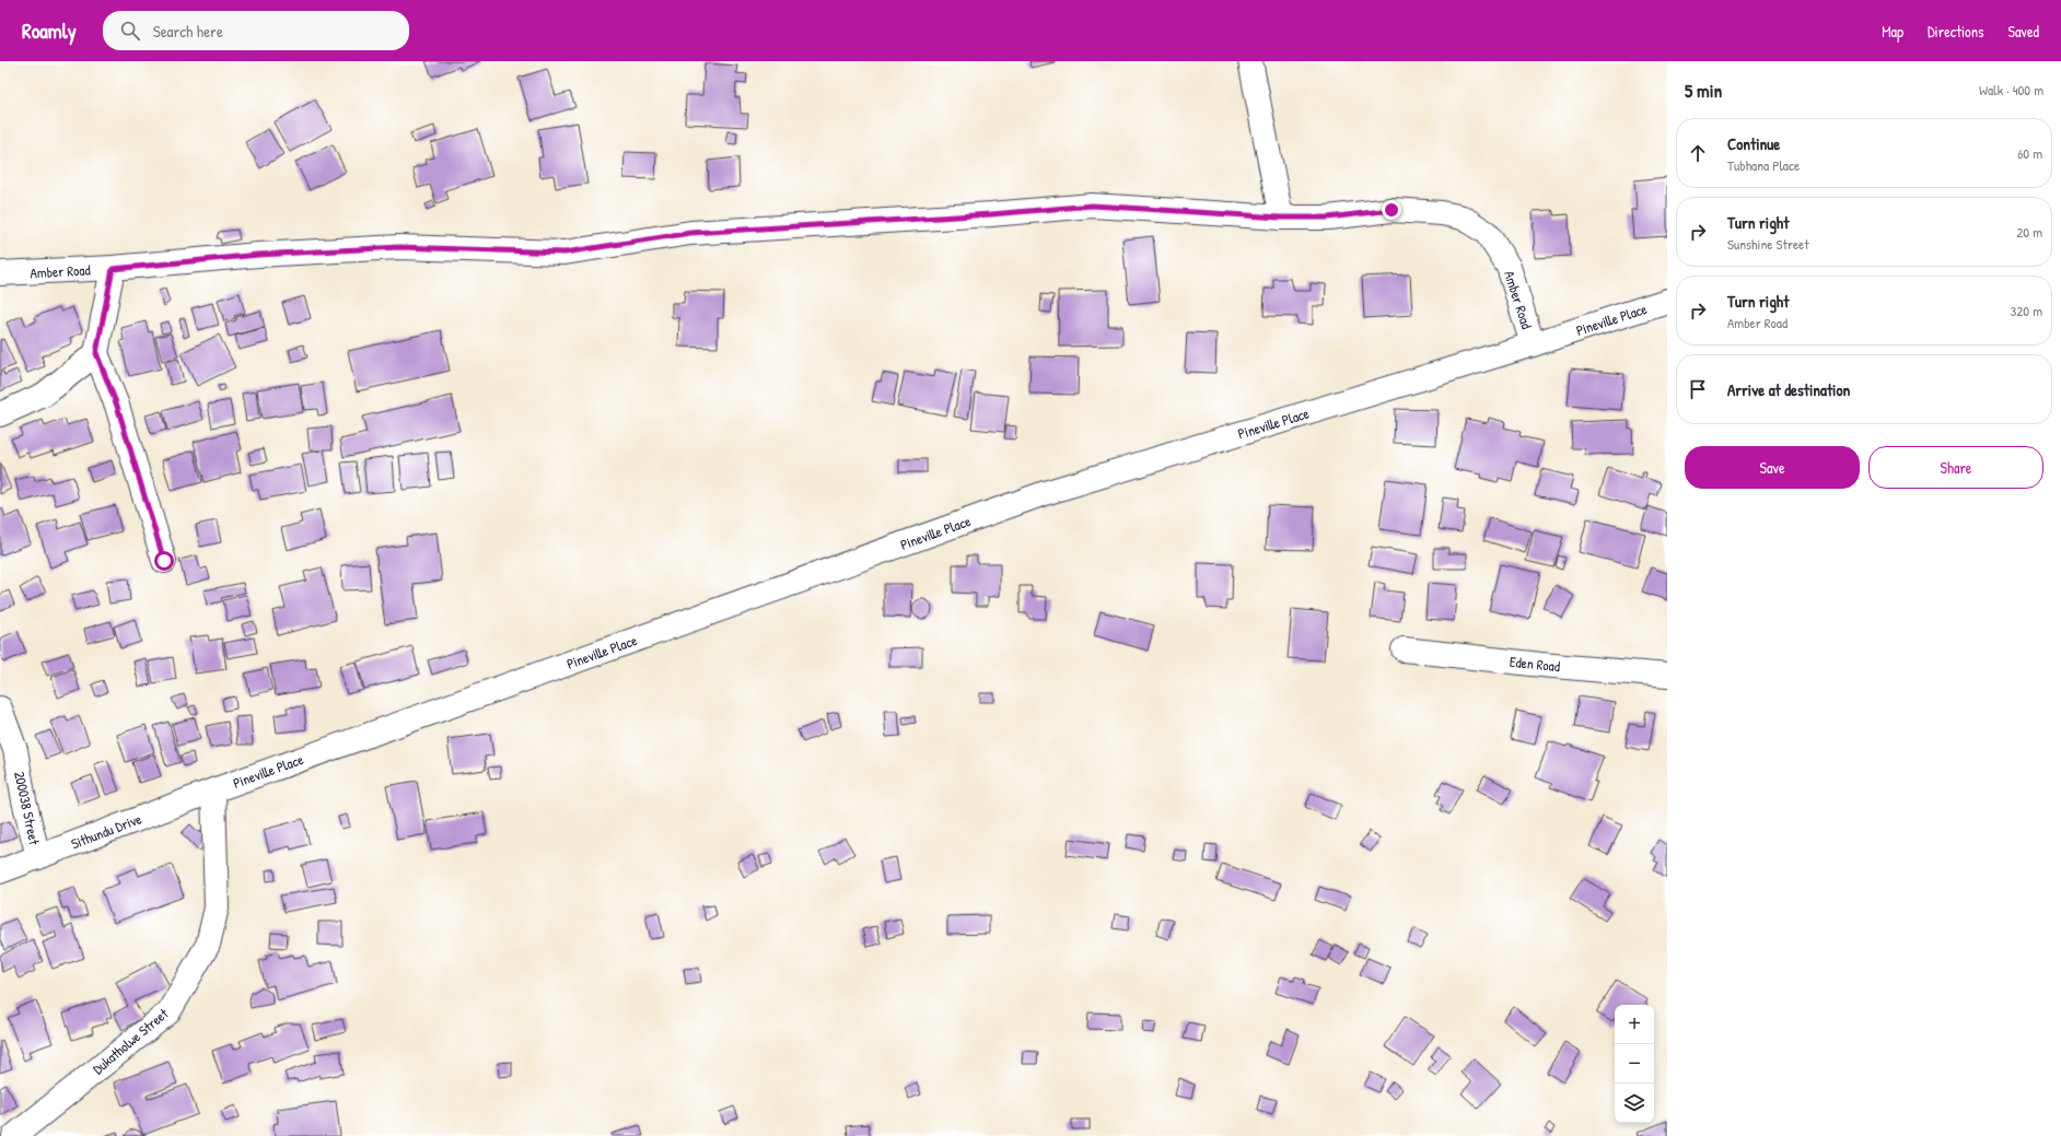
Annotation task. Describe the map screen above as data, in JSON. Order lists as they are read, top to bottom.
{
  "streets": {
    "street": [
      "Amber Road",
      "Pineville Place",
      "Eden Road",
      "200038 Street",
      "Sithundu Drive",
      "Dukatholwe Street"
    ]
  },
  "crossings": [
    ["Amber Road", "Pineville Place"],
    ["Pineville Place", "Sithundu Drive"],
    ["Pineville Place", "Dukatholwe Street"],
    ["200038 Street", "Sithundu Drive"],
    ["Sithundu Drive", "Dukatholwe Street"]
  ],
  "page": {
    "header": "Roamly",
    "search": "Search here",
    "nav": ["Map", "Directions", "Saved"],
    "heading": ["5 min", "Walk · 400 m"],
    "list": [
      ["Continue", "Tubhana Place", "60 m"],
      ["Turn right", "Sunshine Street", "20 m"],
      ["Turn right", "Amber Road", "320 m"],
      "Arrive at destination"
    ],
    "buttons": ["Save", "Share"],
    "map_buttons": ["+", "−"]
  }
}
